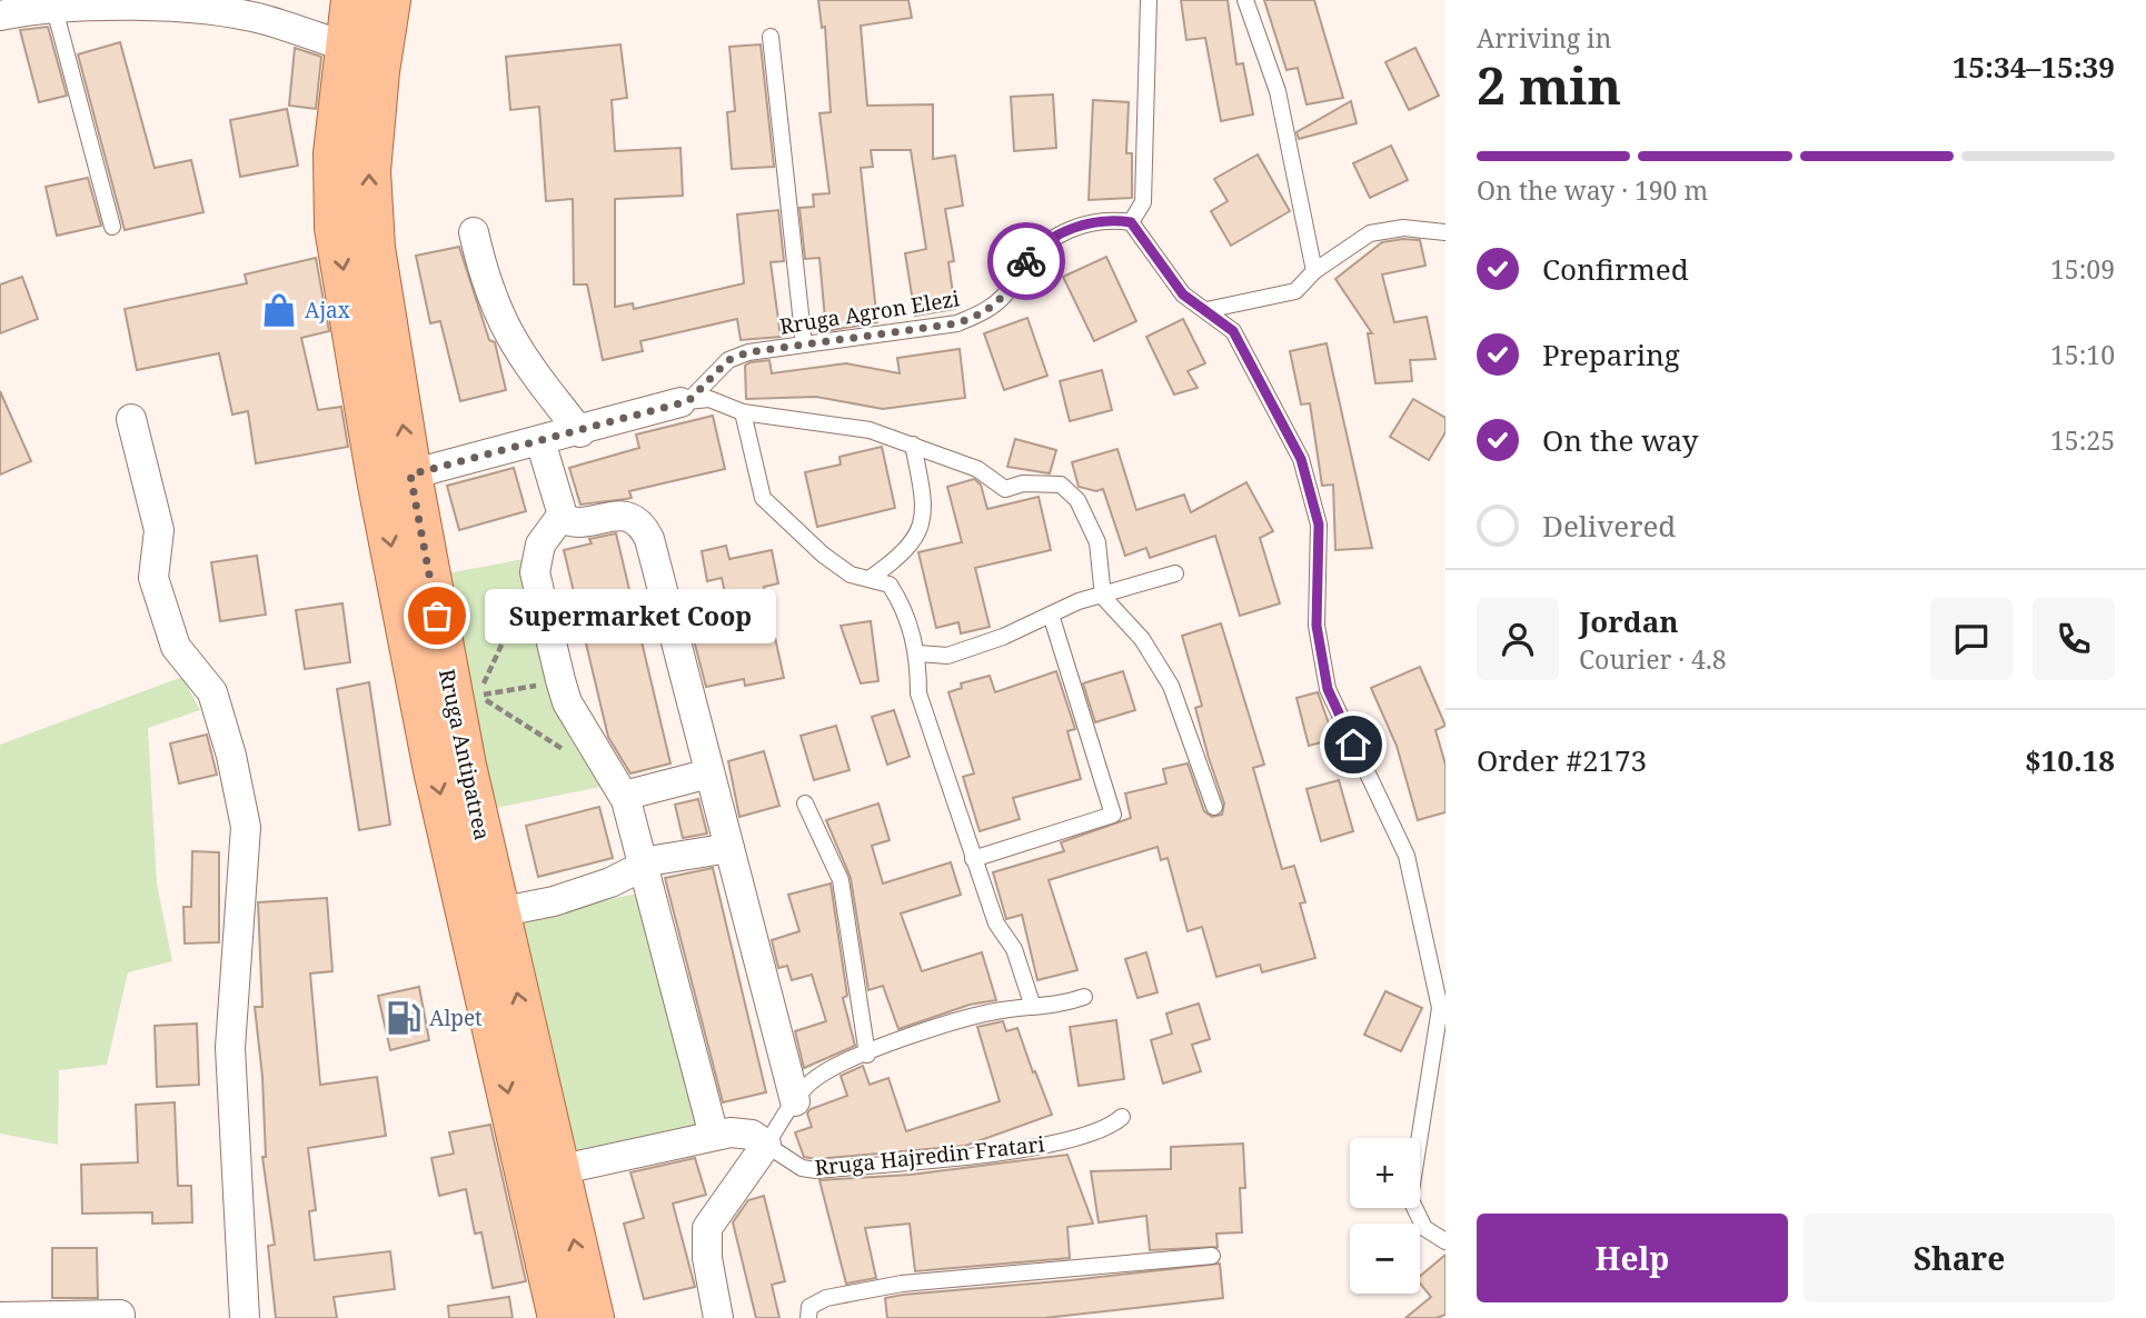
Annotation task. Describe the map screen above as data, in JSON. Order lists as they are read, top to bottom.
{
  "streets": {
    "main road": ["Rruga Antipatrea"],
    "street": ["Rruga Hajredin Fratari"],
    "lane": ["Rruga Agron Elezi"]
  },
  "crossings": [
    ["Rruga Antipatrea", "Rruga Hajredin Fratari"]
  ],
  "places": {
    "shop": ["Ajax"],
    "other": ["Supermarket Coop"],
    "fuel station": ["Alpet"]
  },
  "page": {
    "heading": ["2 min", "Arriving in", "15:34–15:39"],
    "panel": [
      "Jordan",
      "Courier · 4.8",
      "Order #2173",
      "$10.18"
    ],
    "bar": "On the way · 190 m",
    "list": [
      ["Confirmed", "15:09"],
      ["Preparing", "15:10"],
      ["On the way", "15:25"],
      "Delivered"
    ],
    "bubble": "Supermarket Coop",
    "map_buttons": ["+", "−"],
    "buttons": ["Help", "Share"]
  }
}
